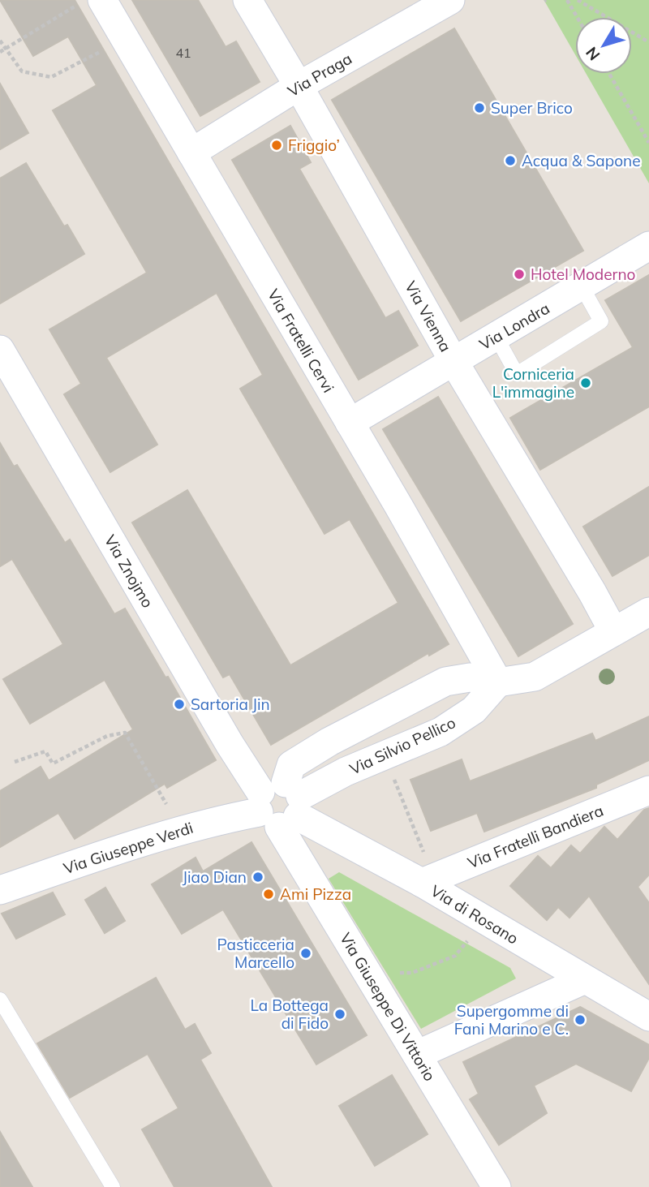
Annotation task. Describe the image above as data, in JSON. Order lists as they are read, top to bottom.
{
  "streets": {
    "street": [
      "Via Praga",
      "Via Vienna",
      "Via Londra",
      "Via Fratelli Cervi",
      "Via Znojmo",
      "Via Silvio Pellico",
      "Via Fratelli Bandiera",
      "Via Giuseppe Verdi",
      "Via di Rosano",
      "Via Giuseppe Di Vittorio"
    ]
  },
  "crossings": [
    ["Via Praga", "Via Vienna"],
    ["Via Praga", "Via Fratelli Cervi"],
    ["Via Vienna", "Via Londra"],
    ["Via Londra", "Via Fratelli Cervi"],
    ["Via Fratelli Cervi", "Via Silvio Pellico"],
    ["Via Znojmo", "Via Silvio Pellico"],
    ["Via Znojmo", "Via Giuseppe Verdi"],
    ["Via Znojmo", "Via di Rosano"],
    ["Via Znojmo", "Via Giuseppe Di Vittorio"],
    ["Via Silvio Pellico", "Via Giuseppe Verdi"],
    ["Via Silvio Pellico", "Via di Rosano"],
    ["Via Silvio Pellico", "Via Giuseppe Di Vittorio"],
    ["Via Fratelli Bandiera", "Via di Rosano"],
    ["Via Giuseppe Verdi", "Via di Rosano"],
    ["Via Giuseppe Verdi", "Via Giuseppe Di Vittorio"],
    ["Via di Rosano", "Via Giuseppe Di Vittorio"]
  ],
  "places": [
    "Super Brico",
    "Friggio’",
    "Acqua & Sapone",
    "Hotel Moderno",
    "Corniceria L'immagine",
    "Sartoria Jin",
    "Jiao Dian",
    "Ami Pizza",
    "Pasticceria Marcello",
    "La Bottega di Fido",
    "Supergomme di Fani Marino e C."
  ],
  "house_numbers": ["41"],
  "north": "bottom left"
}
